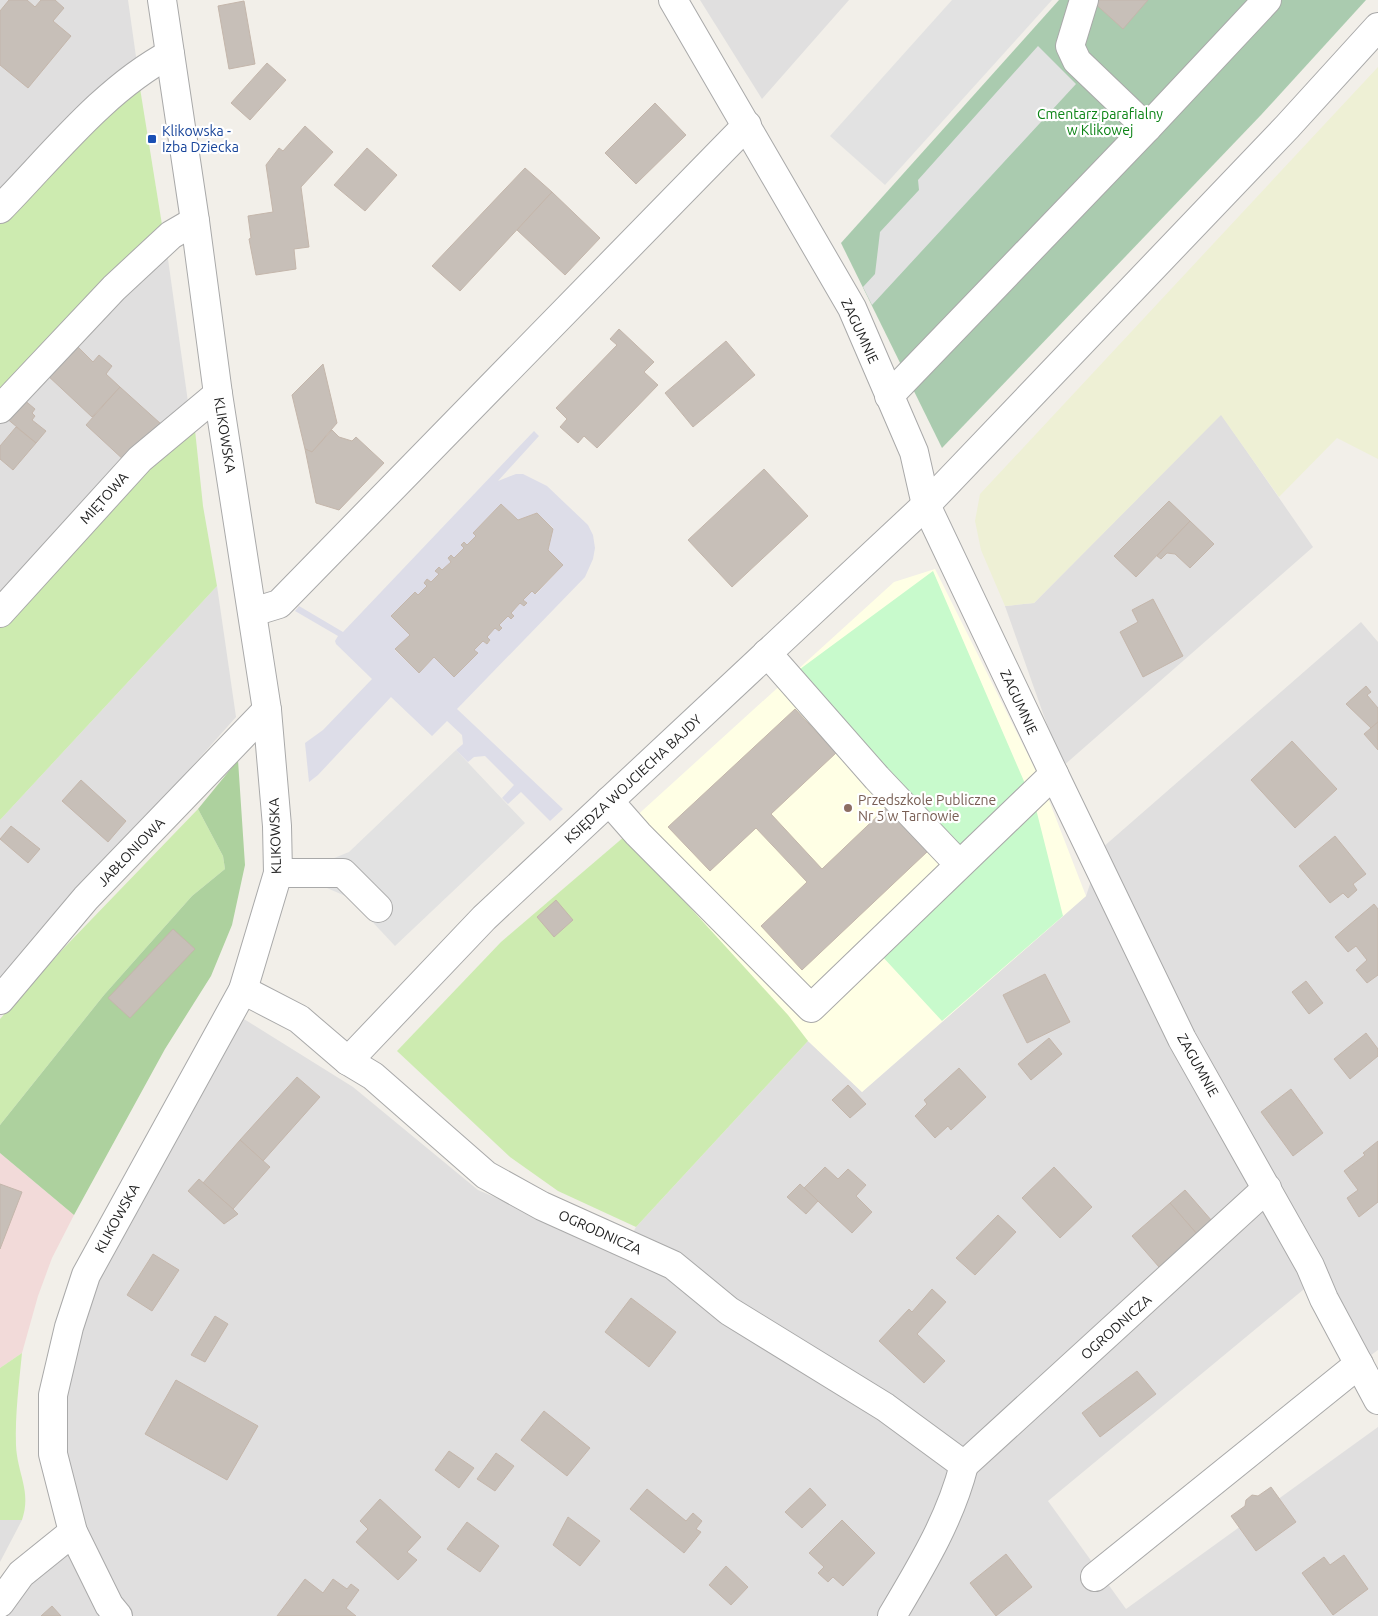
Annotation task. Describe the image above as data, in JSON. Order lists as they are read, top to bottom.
{
  "streets": {
    "street": [
      "ZAGUMNIE",
      "KLIKOWSKA",
      "MIĘTOWA",
      "KSIĘDZA WOJCIECHA BAJDY",
      "JABŁONIOWA",
      "OGRODNICZA"
    ]
  },
  "crossings": [
    ["ZAGUMNIE", "KSIĘDZA WOJCIECHA BAJDY"],
    ["ZAGUMNIE", "OGRODNICZA"],
    ["KLIKOWSKA", "MIĘTOWA"],
    ["KLIKOWSKA", "JABŁONIOWA"],
    ["KLIKOWSKA", "OGRODNICZA"],
    ["KSIĘDZA WOJCIECHA BAJDY", "OGRODNICZA"]
  ],
  "parks": ["Cmentarz parafialny w Klikowej"],
  "places": {
    "transit": ["Klikowska - Izba Dziecka"],
    "other": ["Przedszkole Publiczne Nr 5 w Tarnowie"]
  }
}
